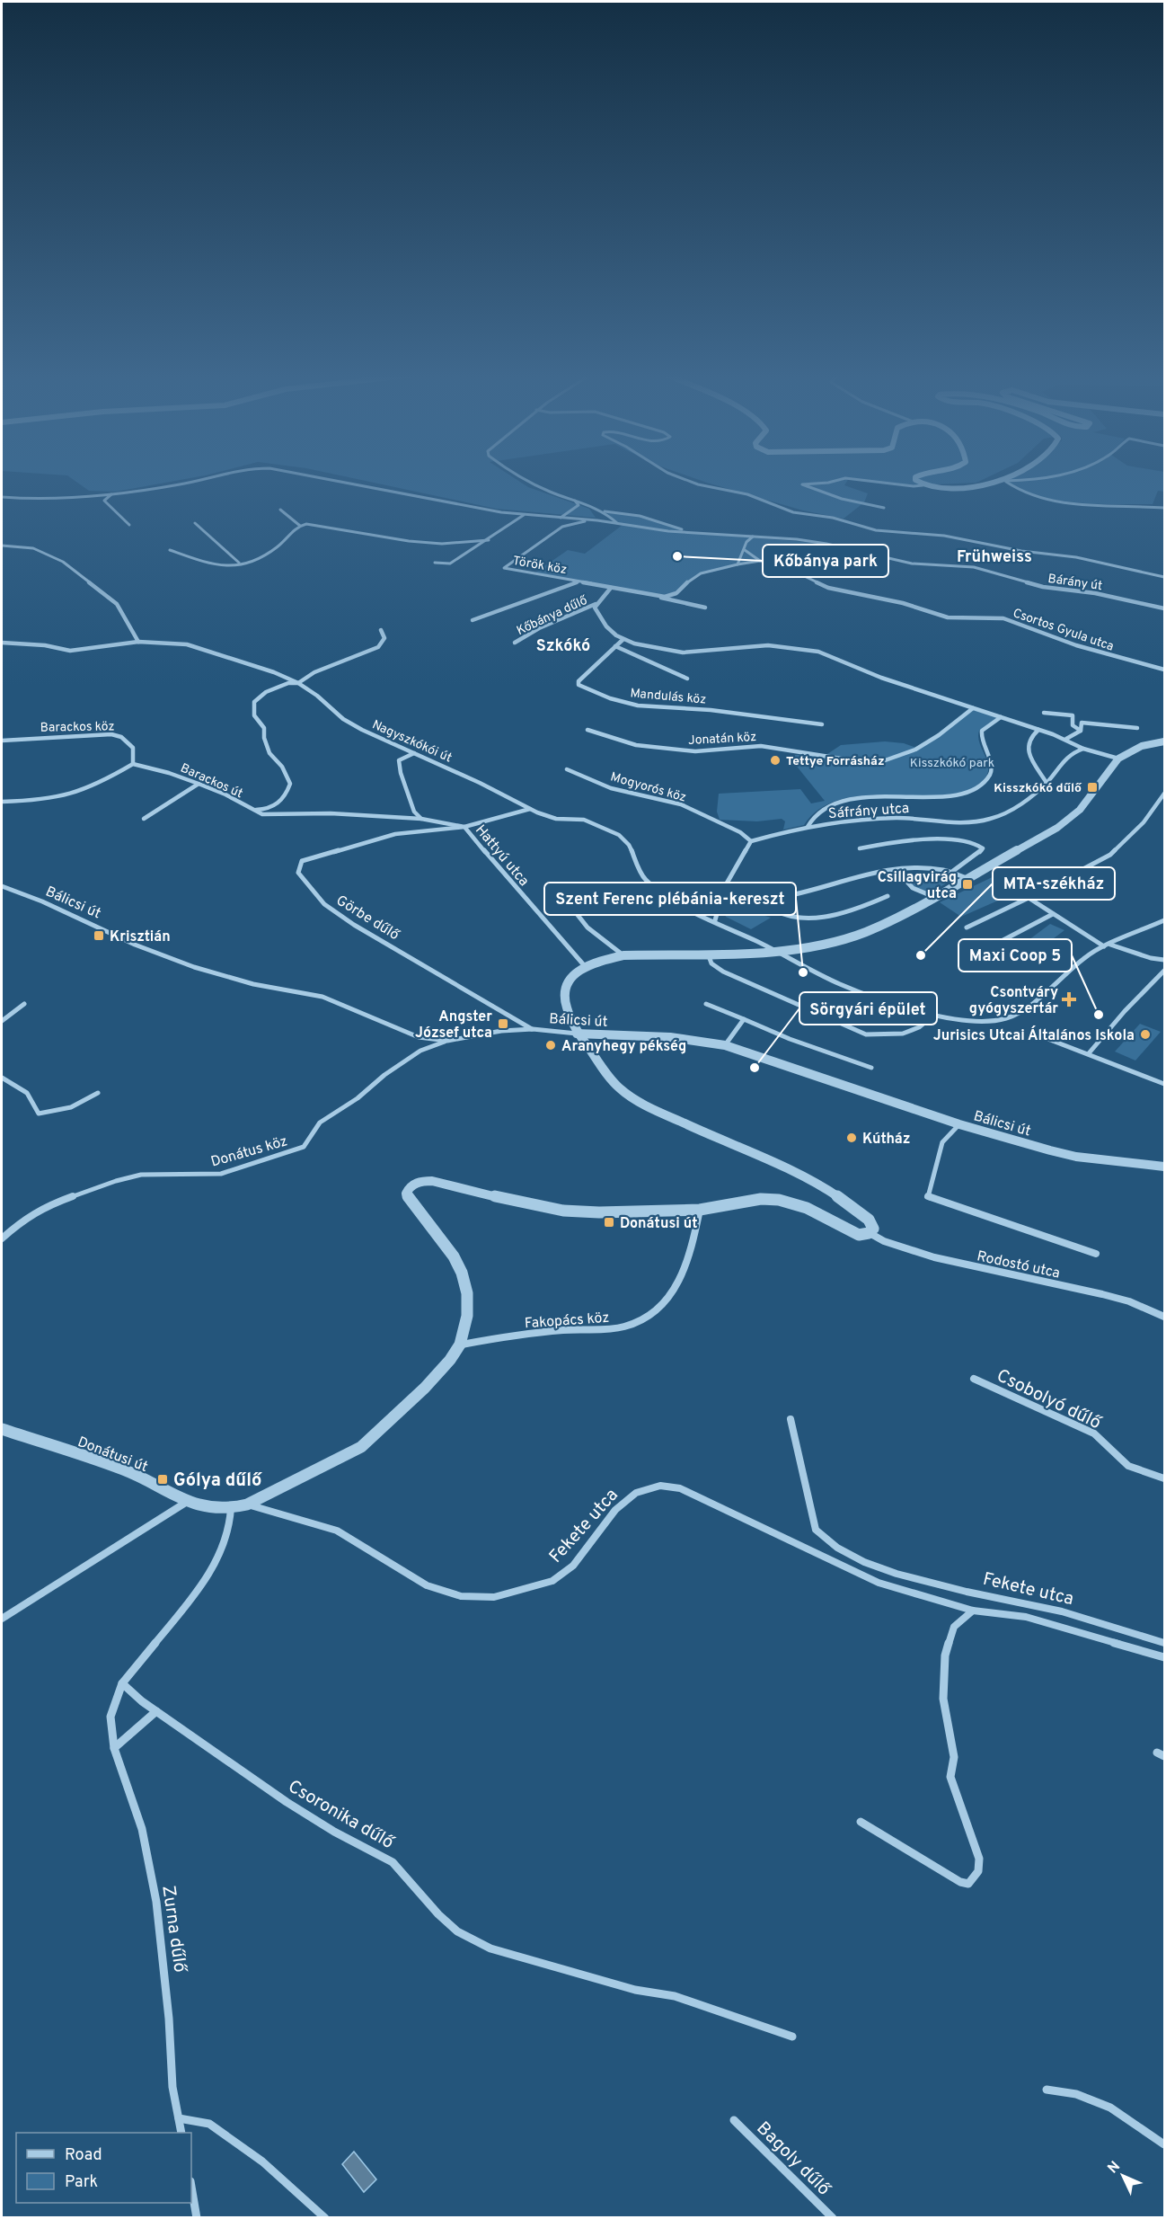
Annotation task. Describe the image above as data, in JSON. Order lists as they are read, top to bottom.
{
  "streets": {
    "street": [
      "Török köz",
      "Bárány út",
      "Kőbánya dűlő",
      "Csortos Gyula utca",
      "Mandulás köz",
      "Barackos köz",
      "Jonatán köz",
      "Nagyszkókói út",
      "Barackos út",
      "Mogyorós köz",
      "Sáfrány utca",
      "Hattyú utca",
      "Bálicsi út",
      "Görbe dűlő",
      "Donátus köz",
      "Rodostó utca",
      "Fakopács köz",
      "Csobolyó dűlő",
      "Donátusi út",
      "Fekete utca",
      "Csoronika dűlő",
      "Zurna dűlő",
      "Bagoly dűlő"
    ]
  },
  "crossings": [
    ["Török köz", "Bárány út"],
    ["Barackos köz", "Barackos út"],
    ["Barackos út", "Hattyú utca"],
    ["Mogyorós köz", "Sáfrány utca"],
    ["Hattyú utca", "Görbe dűlő"],
    ["Bálicsi út", "Görbe dűlő"],
    ["Bálicsi út", "Donátus köz"],
    ["Rodostó utca", "Donátusi út"],
    ["Fakopács köz", "Donátusi út"],
    ["Donátusi út", "Fekete utca"],
    ["Donátusi út", "Zurna dűlő"],
    ["Csoronika dűlő", "Zurna dűlő"]
  ],
  "districts": ["Frühweiss", "Szkókó"],
  "parks": ["Kisszkókó park"],
  "places": {
    "other": [
      "Kőbánya park",
      "Tettye Forrásház",
      "MTA-székház",
      "Szent Ferenc plébánia-kereszt",
      "Maxi Coop 5",
      "Jurisics Utcai Általános Iskola",
      "Aranyhegy pékség",
      "Sörgyári épület",
      "Kútház"
    ],
    "transit": [
      "Kisszkókó dűlő",
      "Csillagvirág utca",
      "Krisztián",
      "Angster József utca",
      "Donátusi út",
      "Gólya dűlő"
    ],
    "health": ["Csontváry gyógyszertár"]
  },
  "legend": ["Road", "Park"],
  "north": "top left"
}
